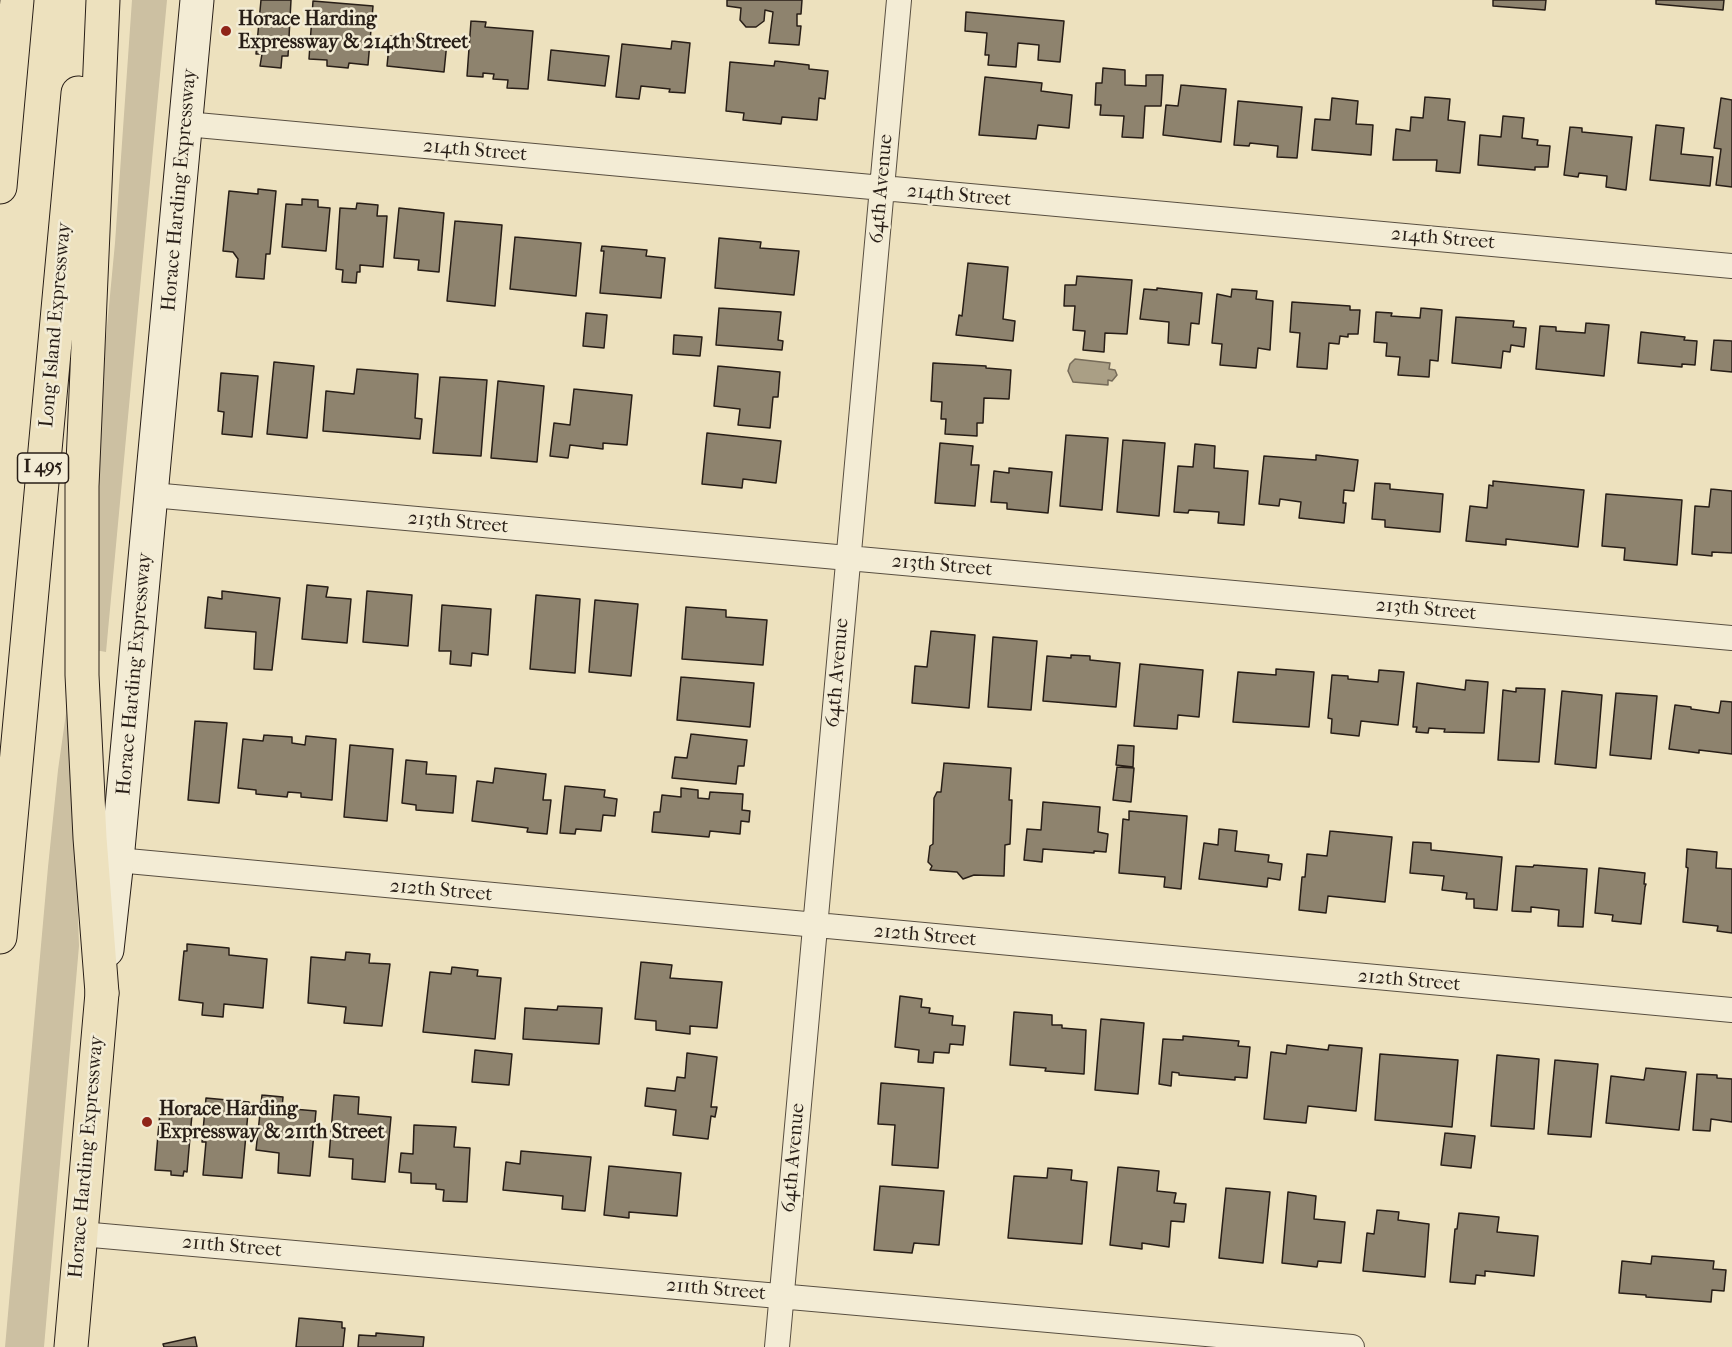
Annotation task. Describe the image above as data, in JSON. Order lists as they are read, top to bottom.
{
  "streets": {
    "main road": ["Horace Harding Expressway", "Long Island Expressway", "I 495"],
    "street": [
      "214th Street",
      "64th Avenue",
      "213th Street",
      "212th Street",
      "211th Street"
    ]
  },
  "crossings": [
    ["214th Street", "64th Avenue"],
    ["214th Street", "Horace Harding Expressway"],
    ["64th Avenue", "213th Street"],
    ["64th Avenue", "212th Street"],
    ["64th Avenue", "211th Street"],
    ["Horace Harding Expressway", "213th Street"],
    ["Horace Harding Expressway", "212th Street"],
    ["Horace Harding Expressway", "211th Street"]
  ],
  "places": ["Horace Harding Expressway & 214th Street", "Horace Harding Expressway & 211th Street"]
}
